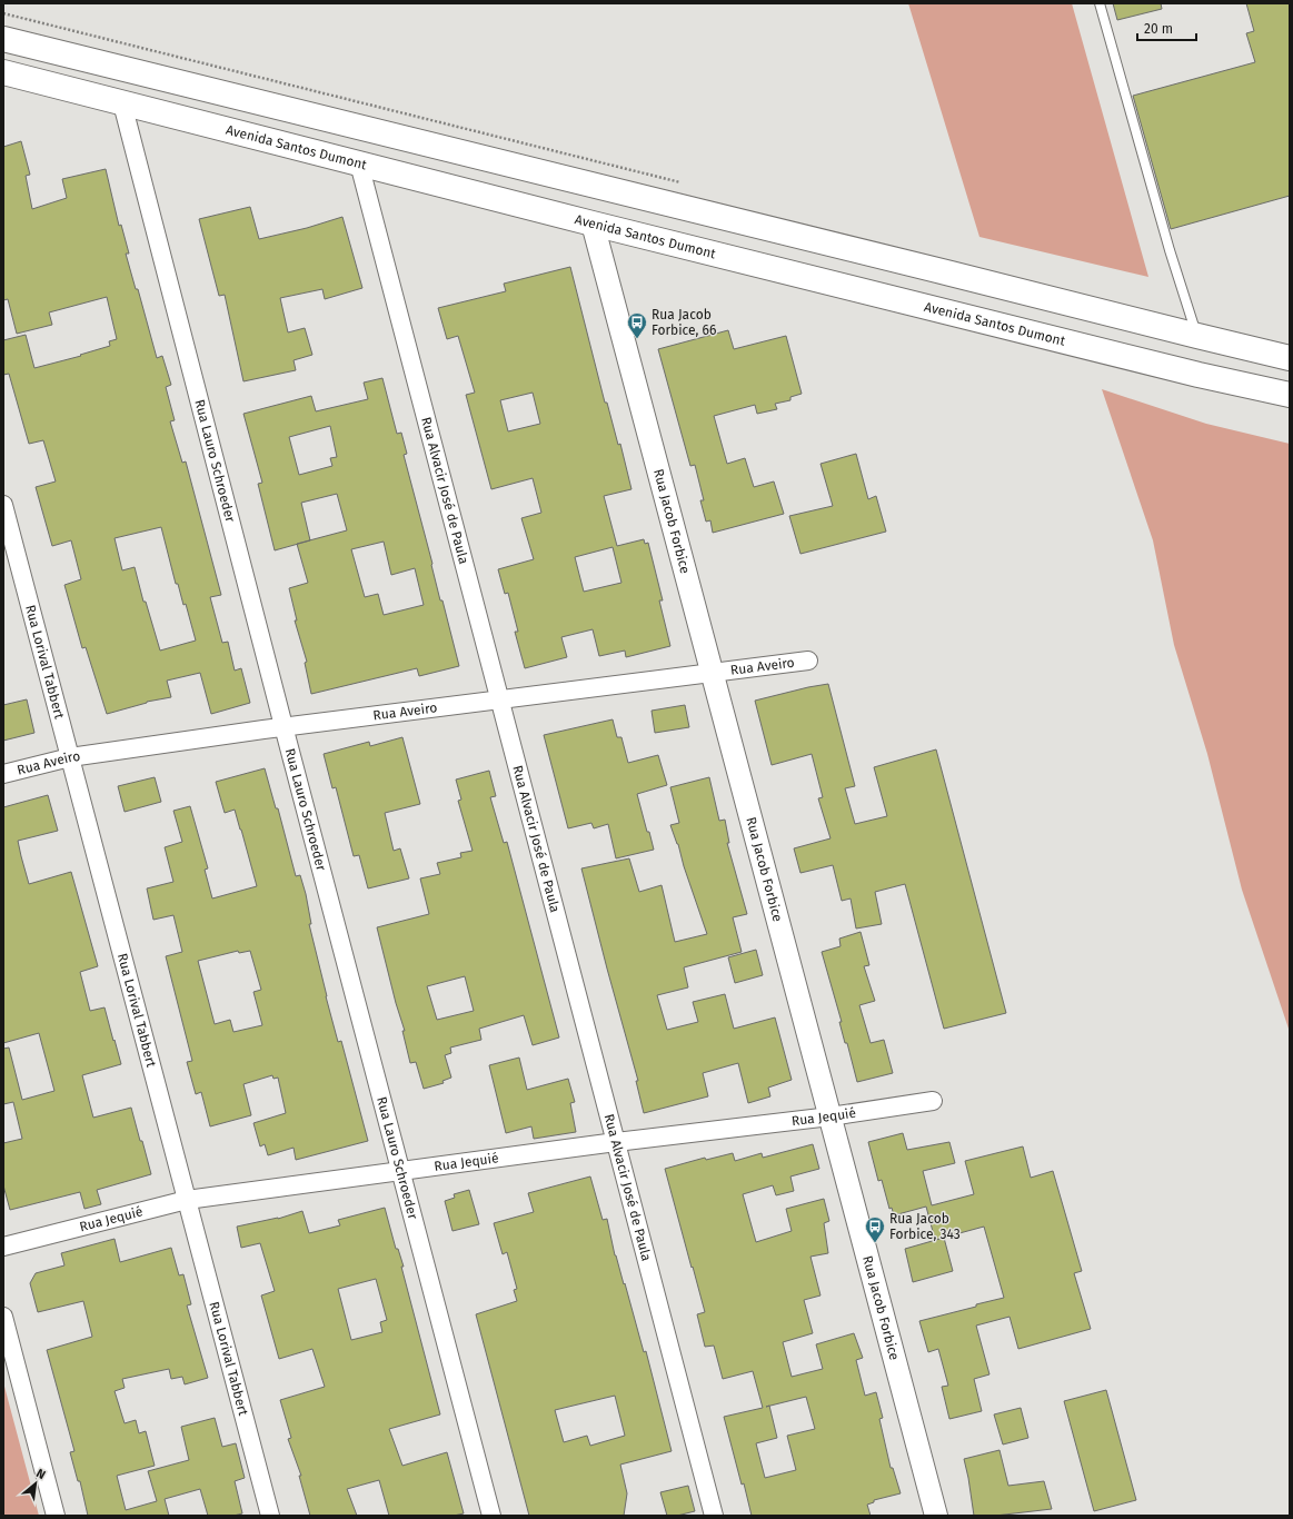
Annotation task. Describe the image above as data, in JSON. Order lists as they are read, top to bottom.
{
  "streets": {
    "main road": ["Avenida Santos Dumont"],
    "street": [
      "Rua Lauro Schroeder",
      "Rua Alvacir José de Paula",
      "Rua Jacob Forbice",
      "Rua Lorival Tabbert",
      "Rua Aveiro",
      "Rua Jequié"
    ]
  },
  "crossings": [
    ["Avenida Santos Dumont", "Rua Lauro Schroeder"],
    ["Avenida Santos Dumont", "Rua Alvacir José de Paula"],
    ["Avenida Santos Dumont", "Rua Jacob Forbice"],
    ["Rua Lauro Schroeder", "Rua Aveiro"],
    ["Rua Lauro Schroeder", "Rua Jequié"],
    ["Rua Alvacir José de Paula", "Rua Aveiro"],
    ["Rua Alvacir José de Paula", "Rua Jequié"],
    ["Rua Jacob Forbice", "Rua Aveiro"],
    ["Rua Jacob Forbice", "Rua Jequié"],
    ["Rua Lorival Tabbert", "Rua Aveiro"],
    ["Rua Lorival Tabbert", "Rua Jequié"]
  ],
  "places": {
    "bus stop": ["Rua Jacob Forbice, 66", "Rua Jacob Forbice, 343"]
  },
  "scale_bar": "20 m",
  "north": "top right"
}
